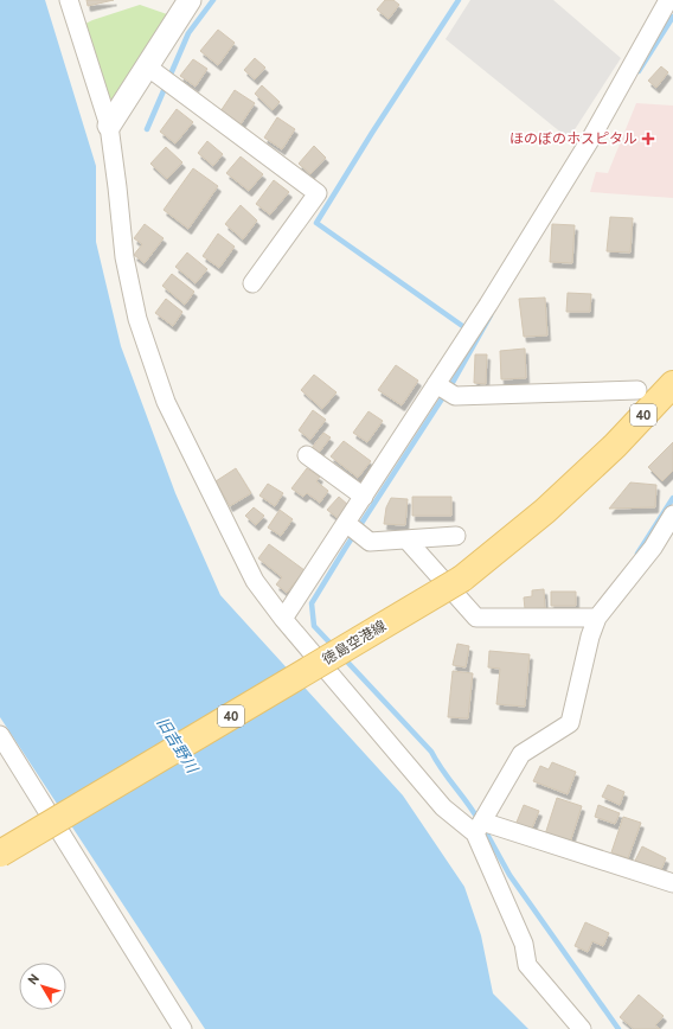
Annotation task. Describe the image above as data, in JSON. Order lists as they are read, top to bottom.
{
  "streets": {
    "main road": ["40", "徳島空港線"]
  },
  "water": ["旧吉野川"],
  "places": {
    "health": ["ほのぼのホスピタル"]
  },
  "north": "top left"
}
